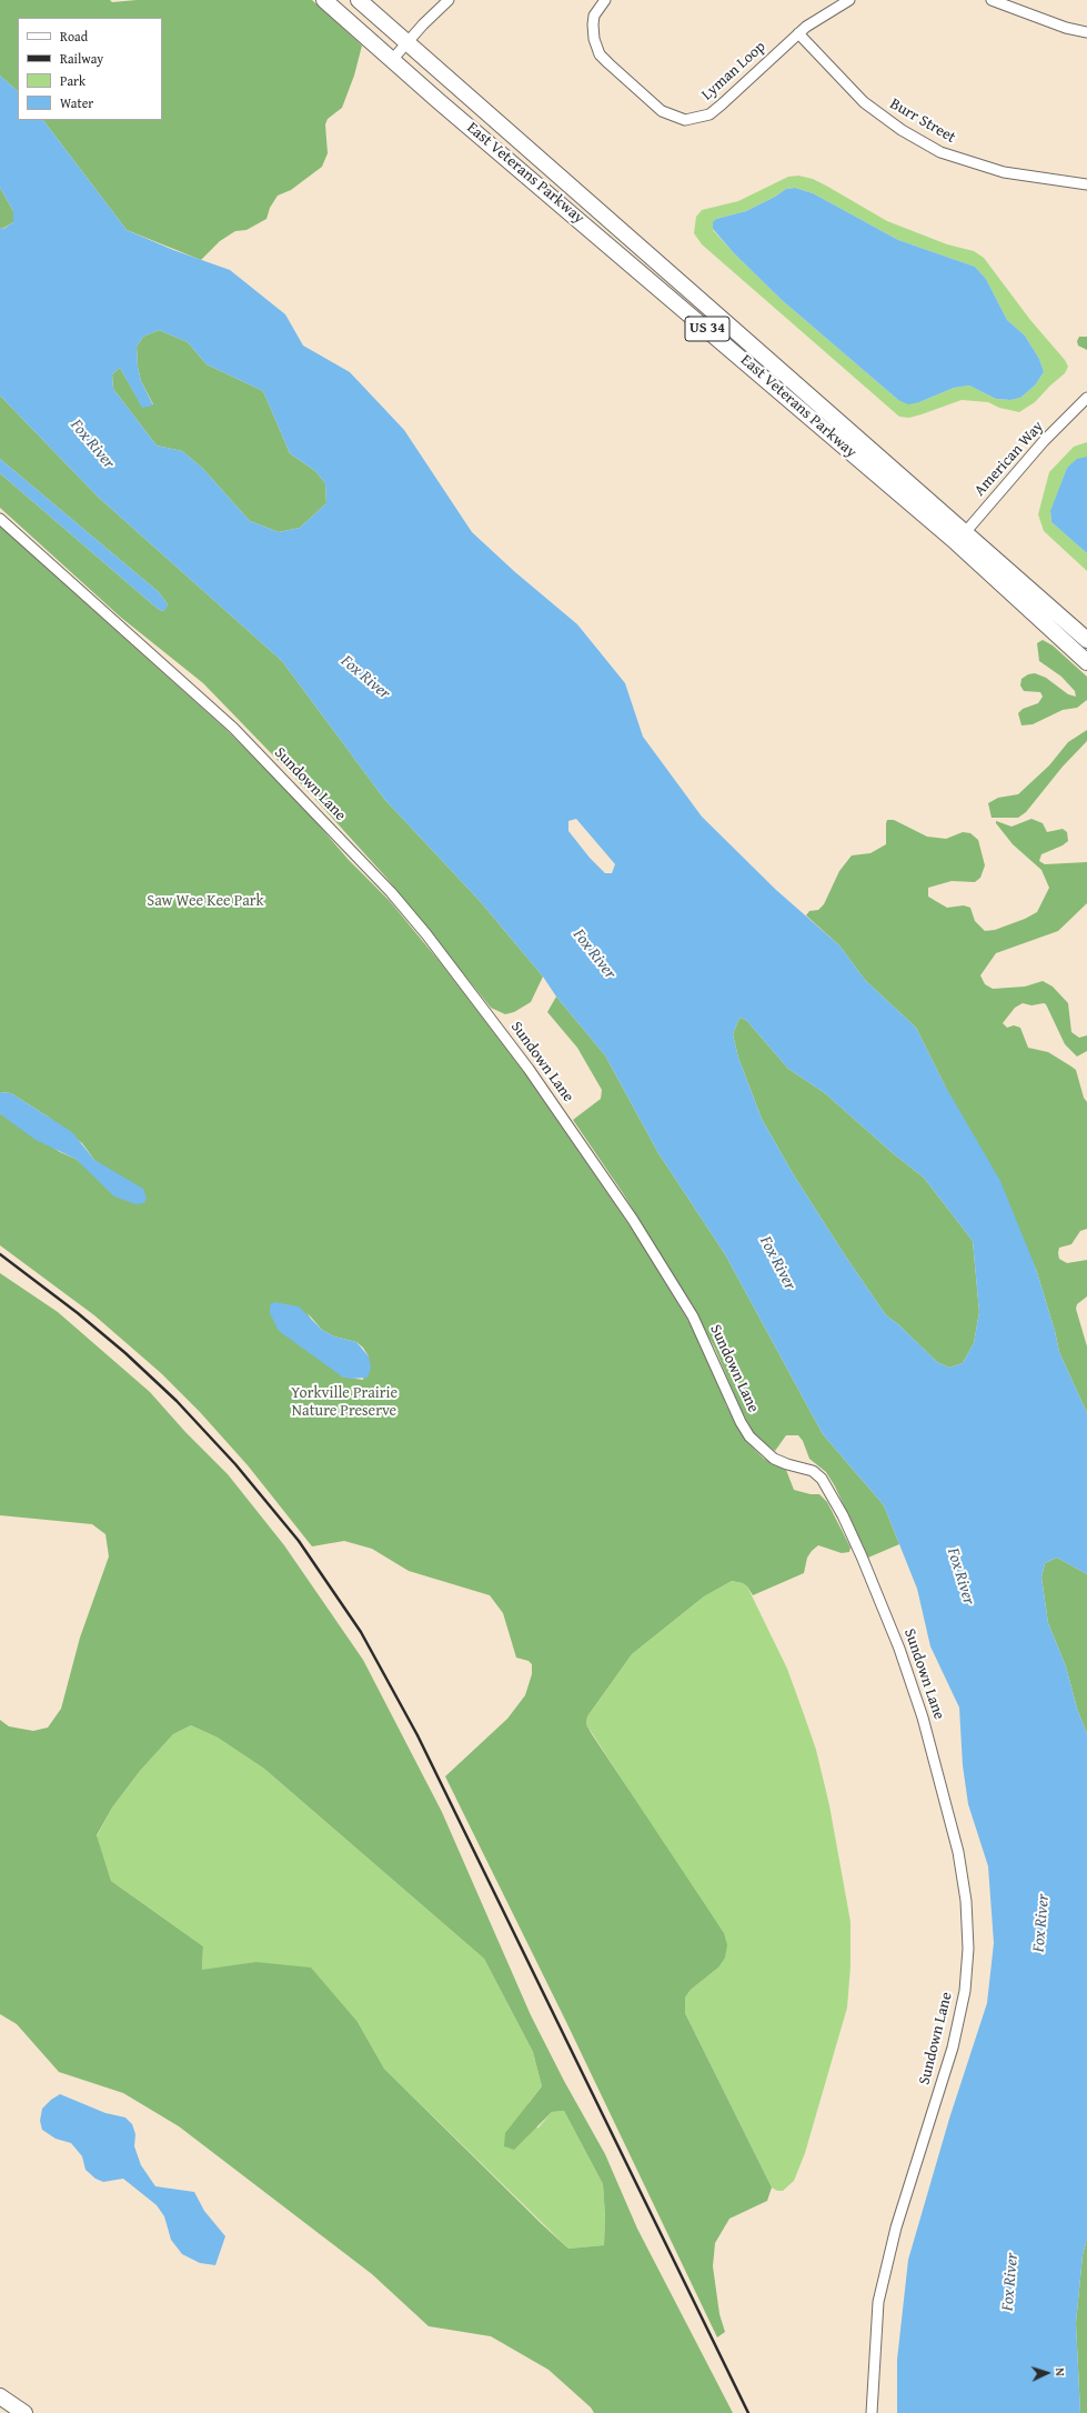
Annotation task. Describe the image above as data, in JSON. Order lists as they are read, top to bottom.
{
  "streets": {
    "main road": ["East Veterans Parkway", "US 34"],
    "street": [
      "Lyman Loop",
      "Burr Street",
      "American Way",
      "Sundown Lane"
    ]
  },
  "crossings": [
    ["Lyman Loop", "Burr Street"],
    ["East Veterans Parkway", "American Way"]
  ],
  "water": ["Fox River"],
  "parks": ["Saw Wee Kee Park", "Yorkville Prairie Nature Preserve"],
  "legend": [
    "Road",
    "Railway",
    "Park",
    "Water"
  ],
  "north": "right"
}
